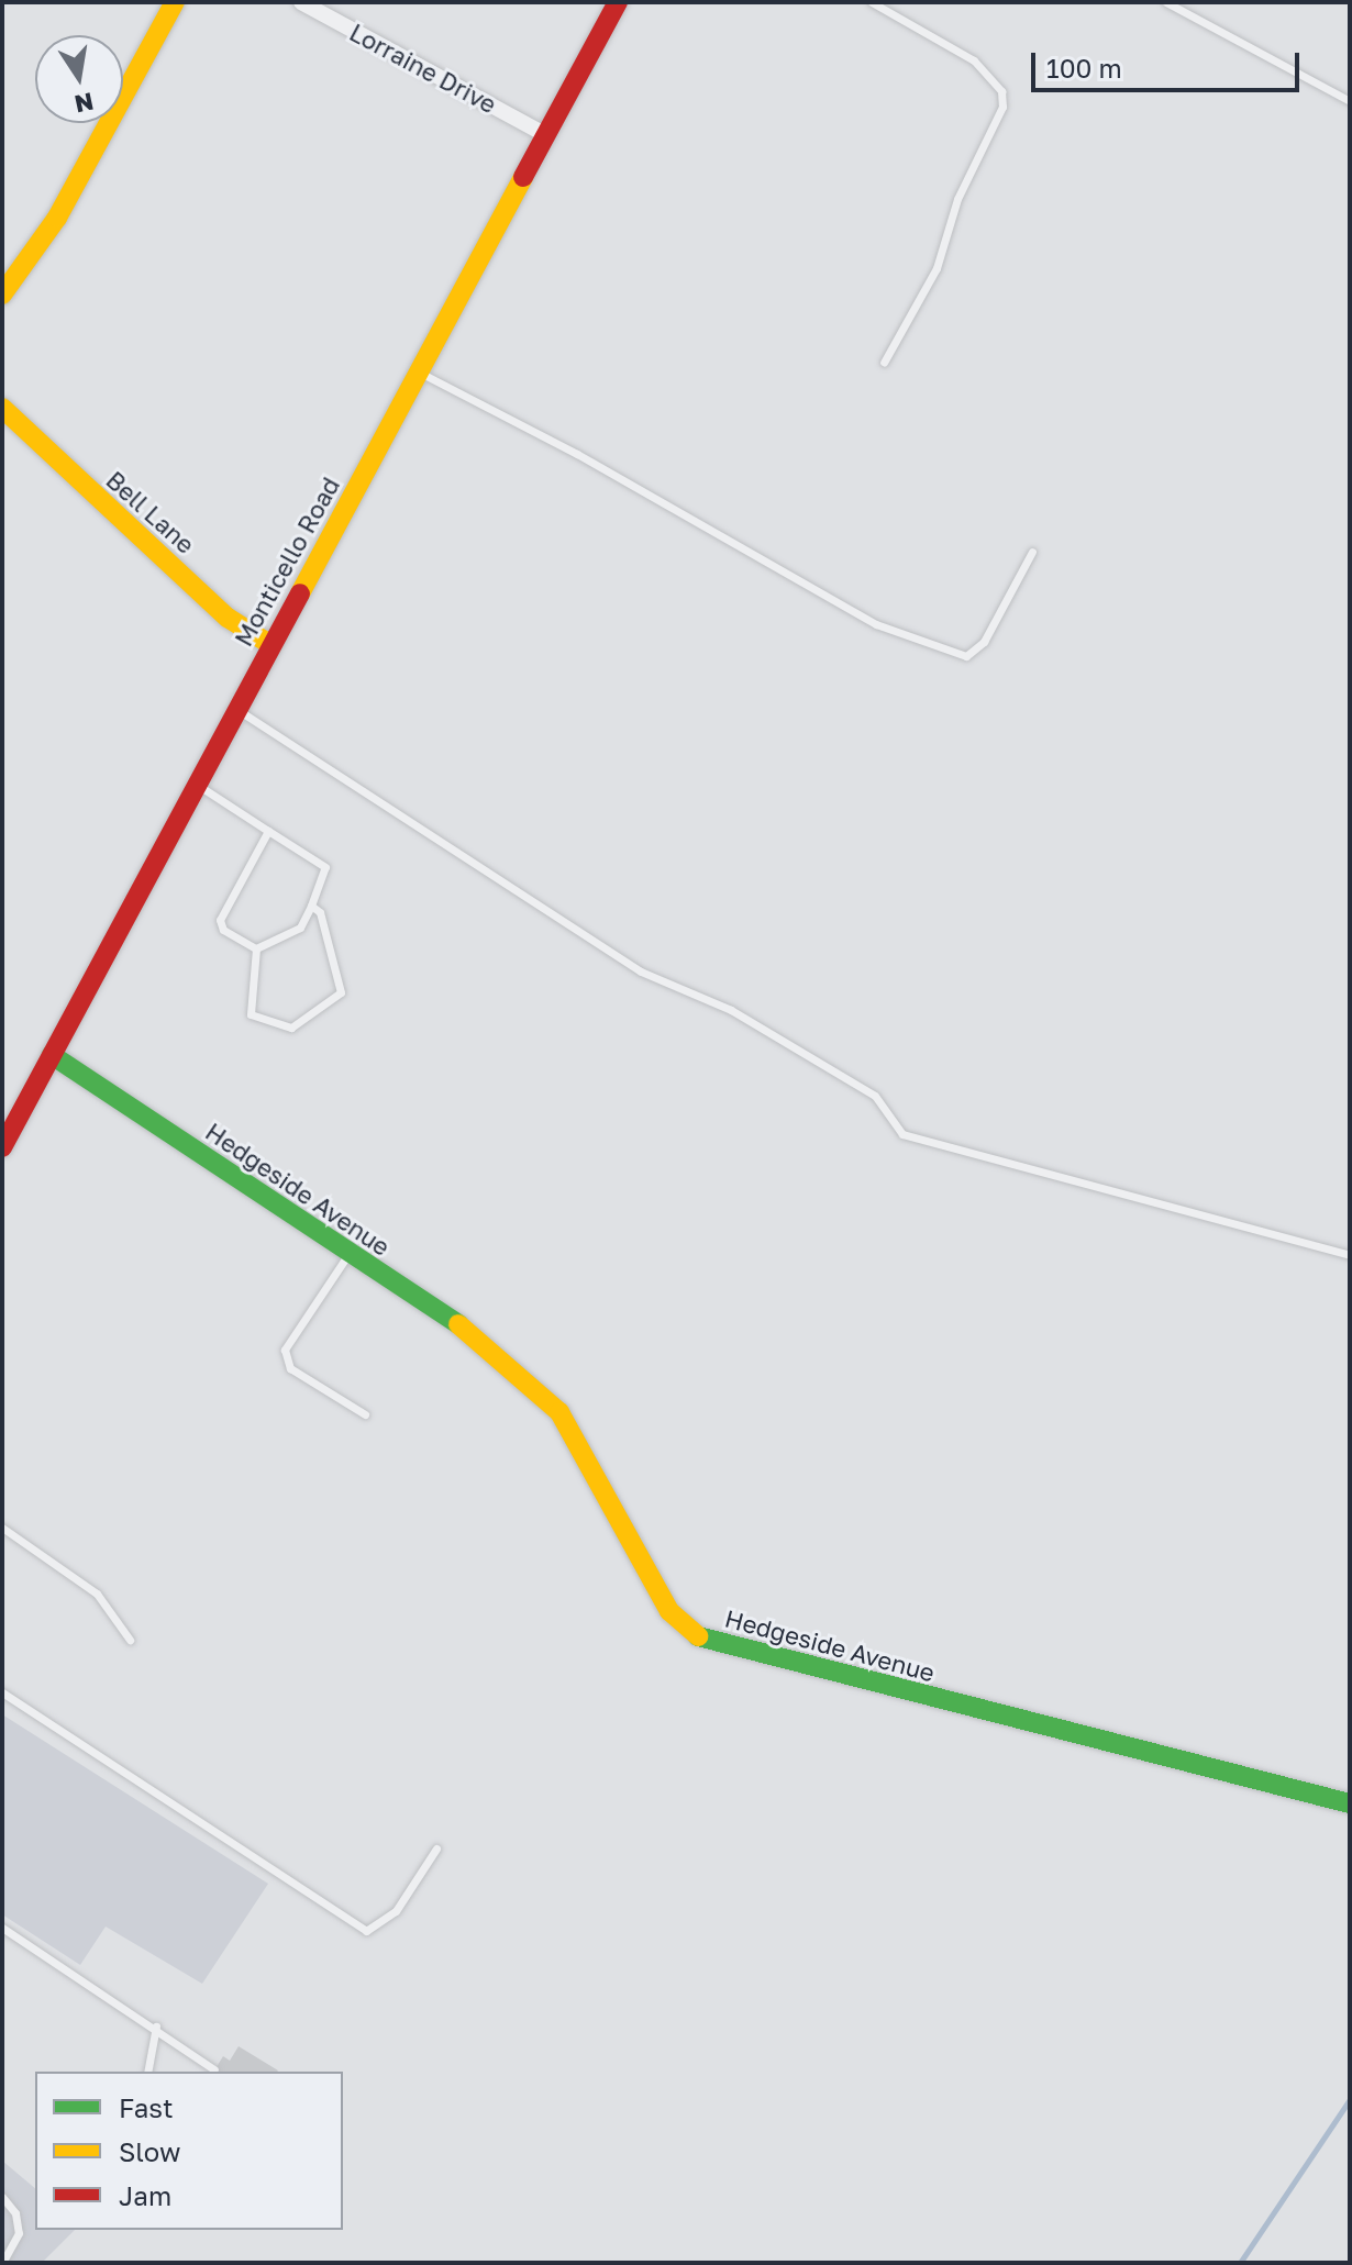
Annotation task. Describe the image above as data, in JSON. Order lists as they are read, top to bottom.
{
  "streets": {
    "street": [
      "Lorraine Drive",
      "Bell Lane",
      "Monticello Road",
      "Hedgeside Avenue"
    ]
  },
  "crossings": [
    ["Lorraine Drive", "Monticello Road"],
    ["Bell Lane", "Monticello Road"],
    ["Monticello Road", "Hedgeside Avenue"]
  ],
  "legend": ["Fast", "Slow", "Jam"],
  "scale_bar": "100 m",
  "north": "bottom"
}
